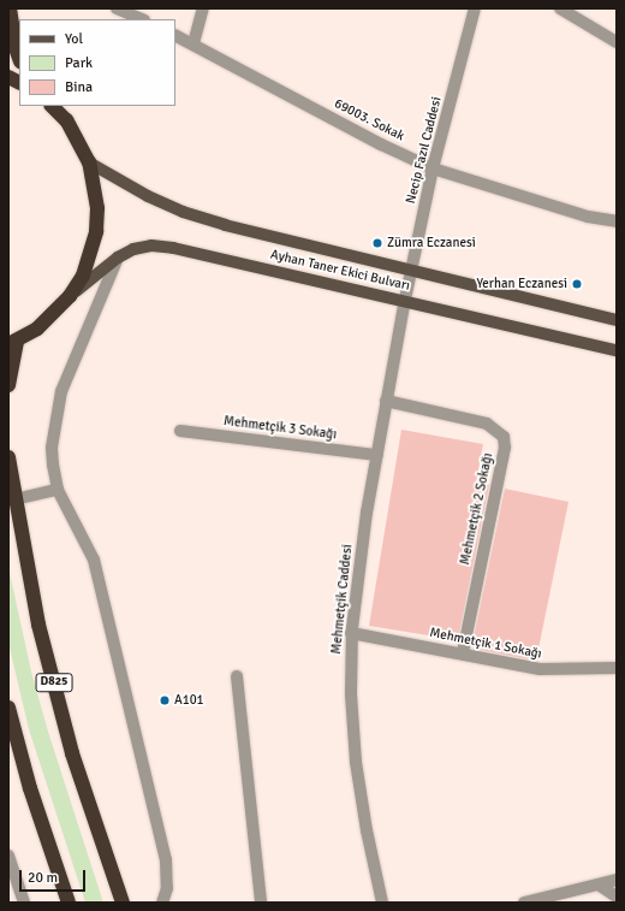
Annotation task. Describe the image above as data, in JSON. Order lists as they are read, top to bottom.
{
  "streets": {
    "highway": ["D825"],
    "main road": ["Ayhan Taner Ekici Bulvarı"],
    "street": [
      "69003. Sokak",
      "Necip Fazıl Caddesi",
      "Mehmetçik 3 Sokağı",
      "Mehmetçik 2 Sokağı",
      "Mehmetçik Caddesi",
      "Mehmetçik 1 Sokağı"
    ]
  },
  "crossings": [
    ["69003. Sokak", "Necip Fazıl Caddesi"],
    ["Necip Fazıl Caddesi", "Ayhan Taner Ekici Bulvarı"],
    ["Necip Fazıl Caddesi", "Mehmetçik Caddesi"],
    ["Ayhan Taner Ekici Bulvarı", "Mehmetçik Caddesi"],
    ["Mehmetçik 3 Sokağı", "Mehmetçik Caddesi"],
    ["Mehmetçik 2 Sokağı", "Mehmetçik Caddesi"],
    ["Mehmetçik 2 Sokağı", "Mehmetçik 1 Sokağı"],
    ["Mehmetçik Caddesi", "Mehmetçik 1 Sokağı"]
  ],
  "places": ["Zümra Eczanesi", "Yerhan Eczanesi", "A101"],
  "legend": ["Yol", "Park", "Bina"],
  "scale_bar": "20 m"
}
